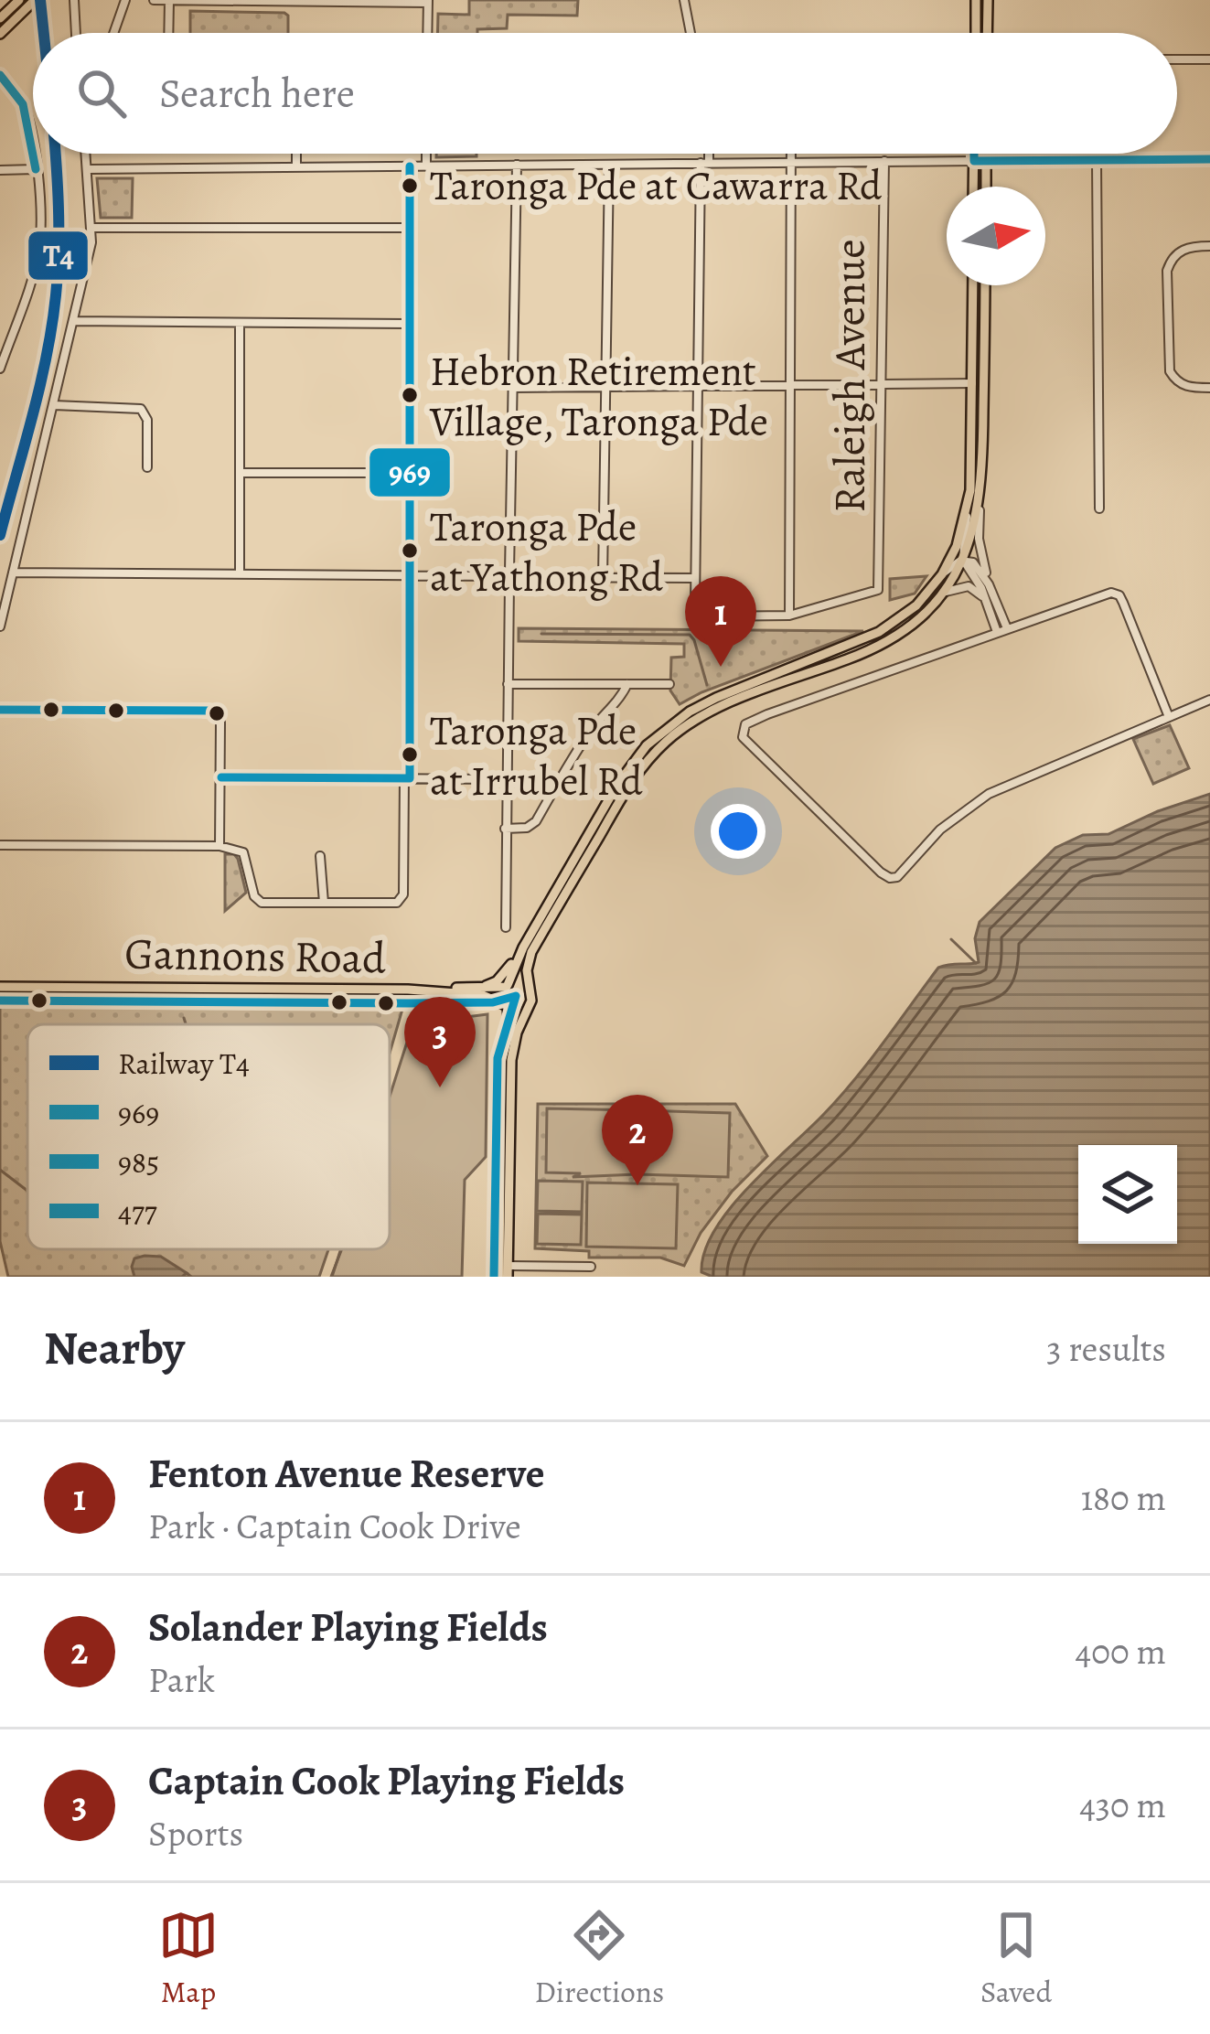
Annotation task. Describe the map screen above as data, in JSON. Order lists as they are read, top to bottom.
{
  "streets": {
    "main road": ["Gannons Road"],
    "street": ["Raleigh Avenue"]
  },
  "places": [
    "Taronga Pde at Cawarra Rd",
    "Hebron Retirement Village, Taronga Pde",
    "Taronga Pde at Yathong Rd",
    "Taronga Pde at Irrubel Rd"
  ],
  "lines": [
    "rail line T4",
    "transit line 969",
    "transit line 477",
    "transit line 985"
  ],
  "legend": [
    "Railway T4",
    "969",
    "985",
    "477"
  ],
  "north": "right",
  "page": {
    "search": "Search here",
    "pins": ["1", "3", "2"],
    "heading": ["Nearby", "3 results"],
    "list": [
      {
        "mark": "1",
        "name": "Fenton Avenue Reserve",
        "note": "Park · Captain Cook Drive",
        "value": "180 m"
      },
      {
        "mark": "2",
        "name": "Solander Playing Fields",
        "note": "Park",
        "value": "400 m"
      },
      {
        "mark": "3",
        "name": "Captain Cook Playing Fields",
        "note": "Sports",
        "value": "430 m"
      }
    ],
    "nav": ["Map", "Directions", "Saved"]
  }
}
